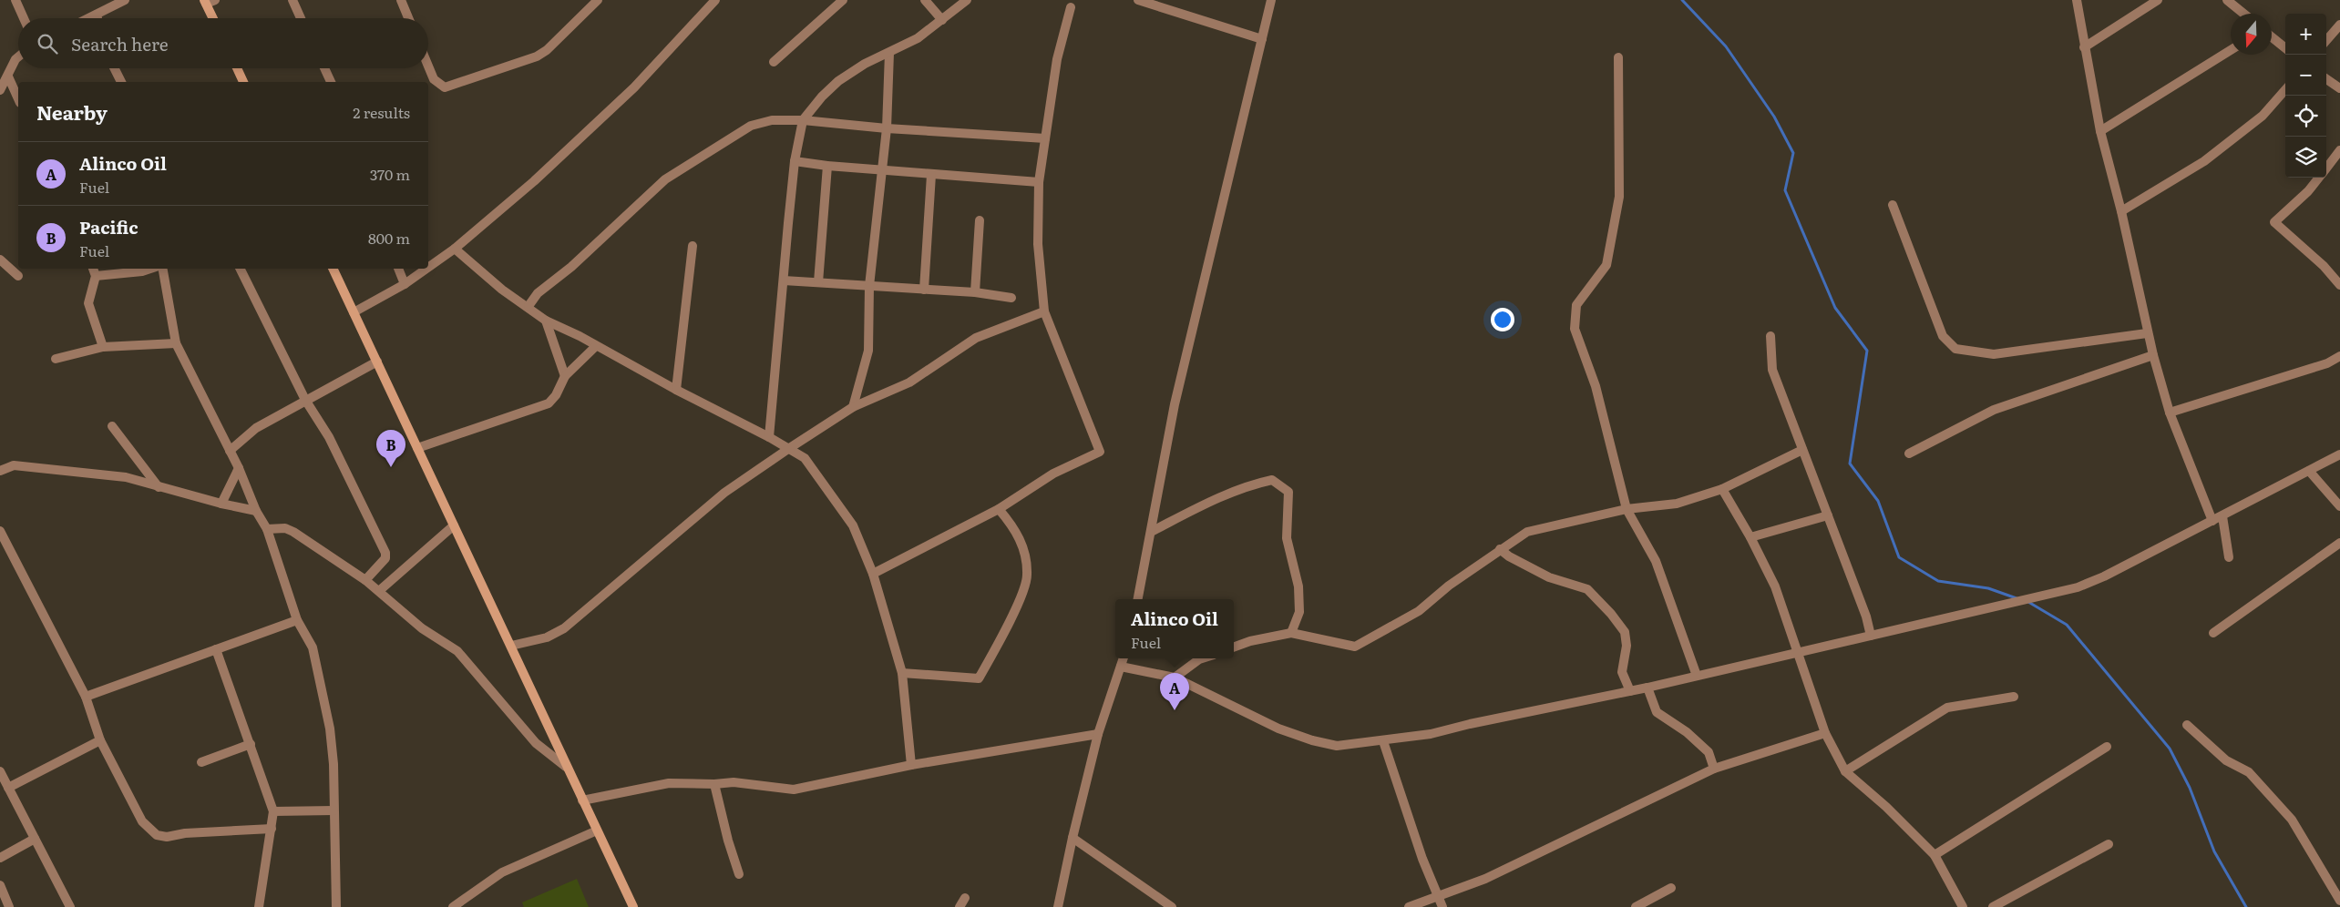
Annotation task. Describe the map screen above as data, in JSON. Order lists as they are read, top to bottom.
{
  "north": "bottom",
  "page": {
    "map_buttons": ["+", "−"],
    "search": "Search here",
    "heading": ["Nearby", "2 results"],
    "list": [
      {
        "mark": "A",
        "name": "Alinco Oil",
        "note": "Fuel",
        "value": "370 m"
      },
      {
        "mark": "B",
        "name": "Pacific",
        "note": "Fuel",
        "value": "800 m"
      }
    ],
    "pins": ["B", "A"],
    "popup": ["Alinco Oil", "Fuel"]
  }
}
